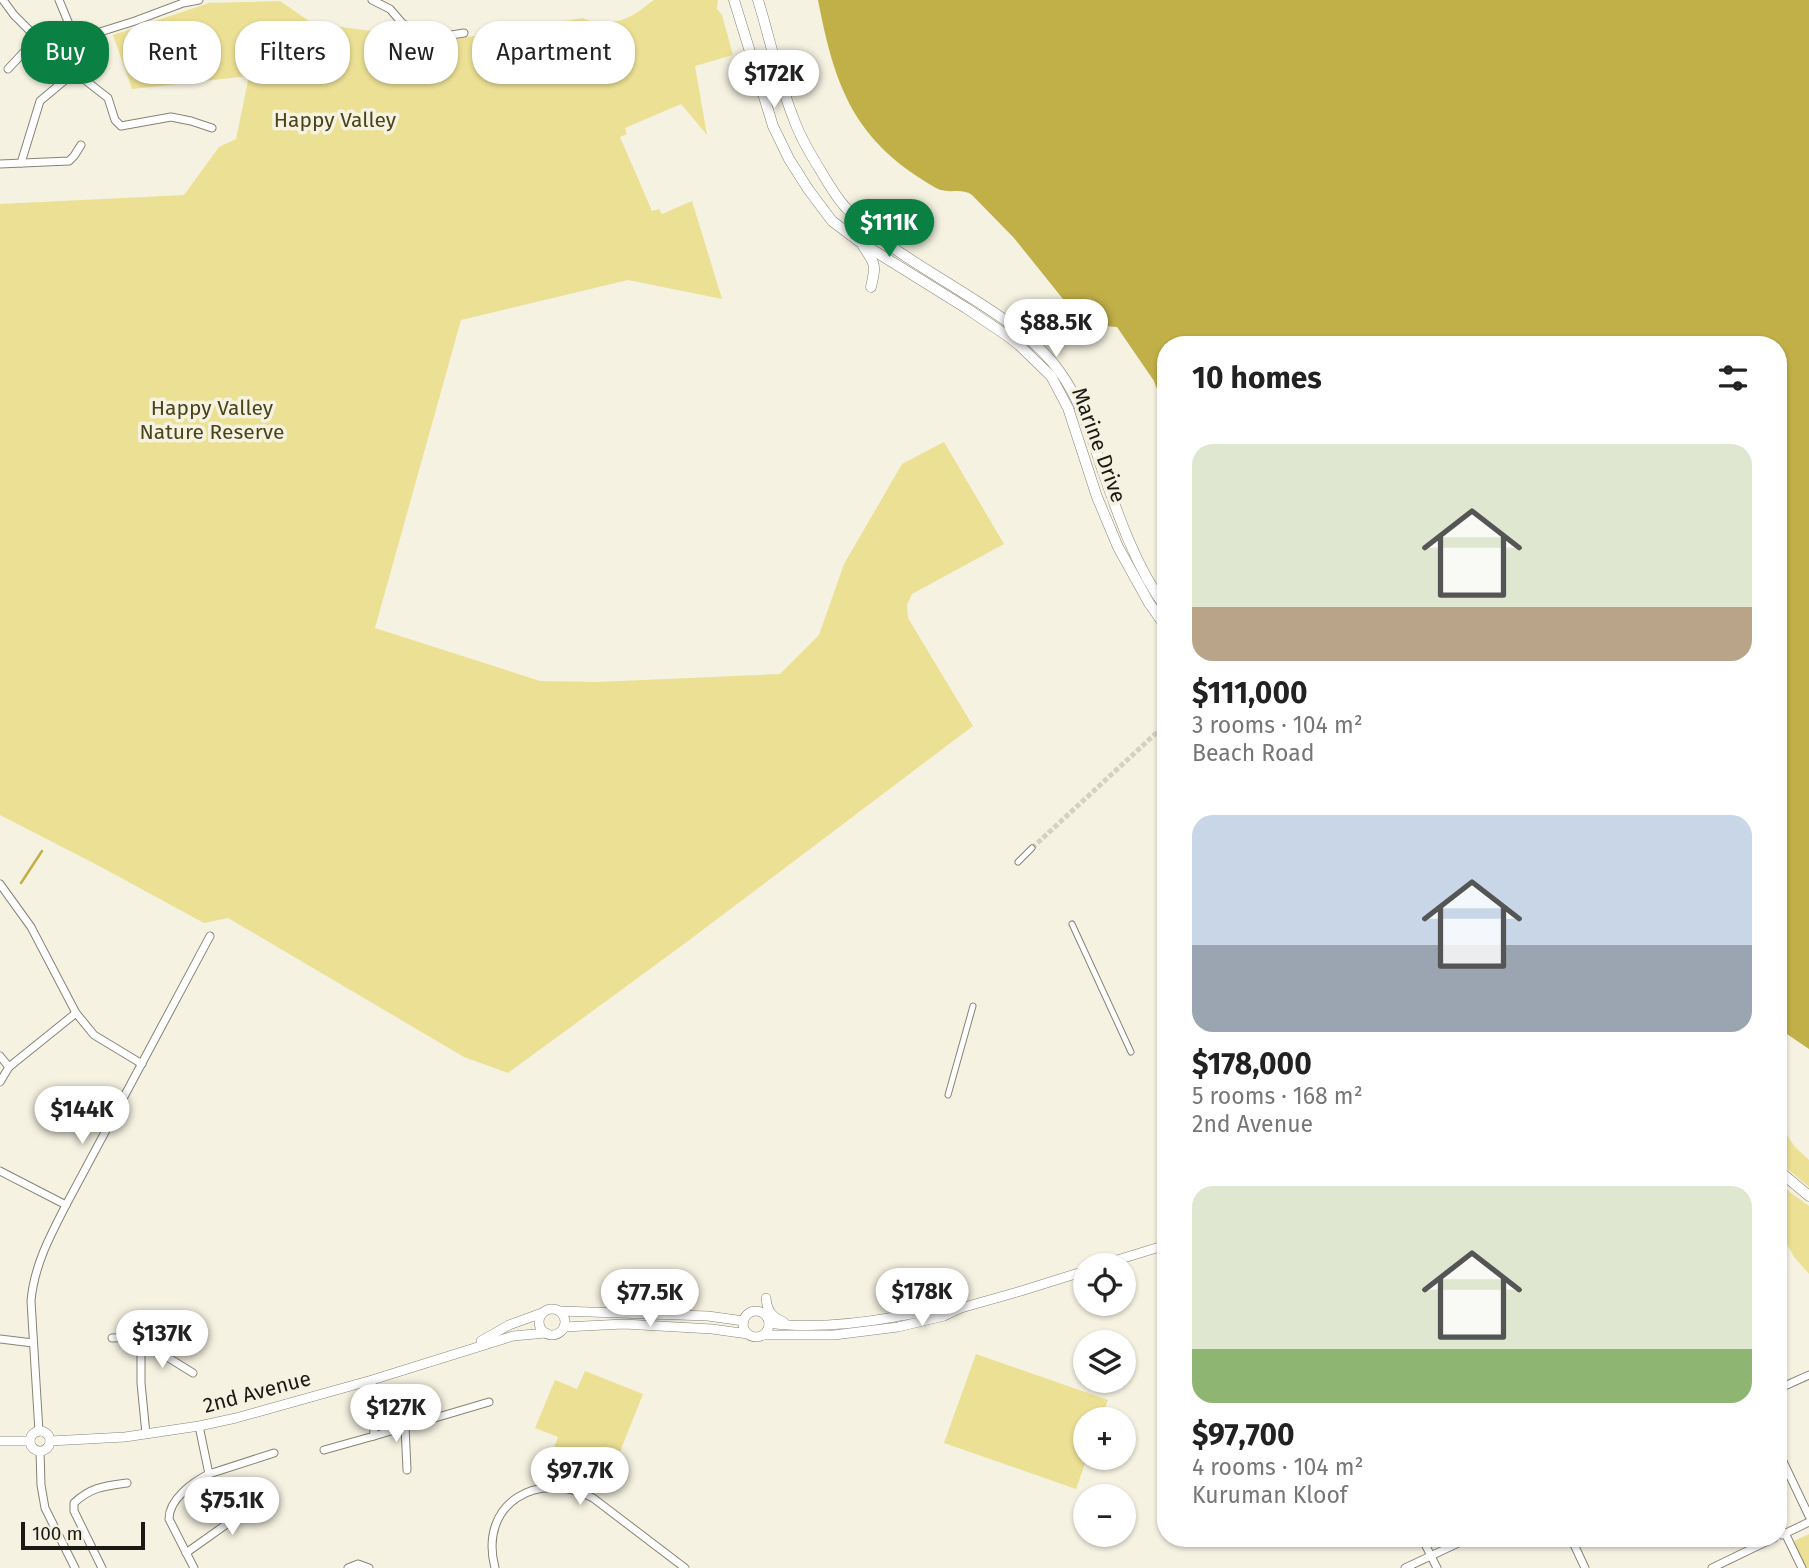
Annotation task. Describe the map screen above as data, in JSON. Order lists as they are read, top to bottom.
{
  "streets": {
    "main road": ["Marine Drive"],
    "street": ["2nd Avenue"]
  },
  "parks": ["Happy Valley", "Happy Valley Nature Reserve"],
  "scale_bar": "100 m",
  "page": {
    "chip": [
      "Buy",
      "Rent",
      "Filters",
      "New",
      "Apartment"
    ],
    "price": [
      "$172K",
      "$111K",
      "$88.5K",
      "$144K",
      "$178K",
      "$77.5K",
      "$137K",
      "$127K",
      "$97.7K",
      "$75.1K"
    ],
    "heading": "10 homes",
    "list": [
      {
        "name": "$111,000",
        "note": "3 rooms · 104 m² · Beach Road"
      },
      {
        "name": "$178,000",
        "note": "5 rooms · 168 m² · 2nd Avenue"
      },
      {
        "name": "$97,700",
        "note": "4 rooms · 104 m² · Kuruman Kloof"
      }
    ],
    "map_buttons": ["+", "−"],
    "scale": "100 m"
  }
}
